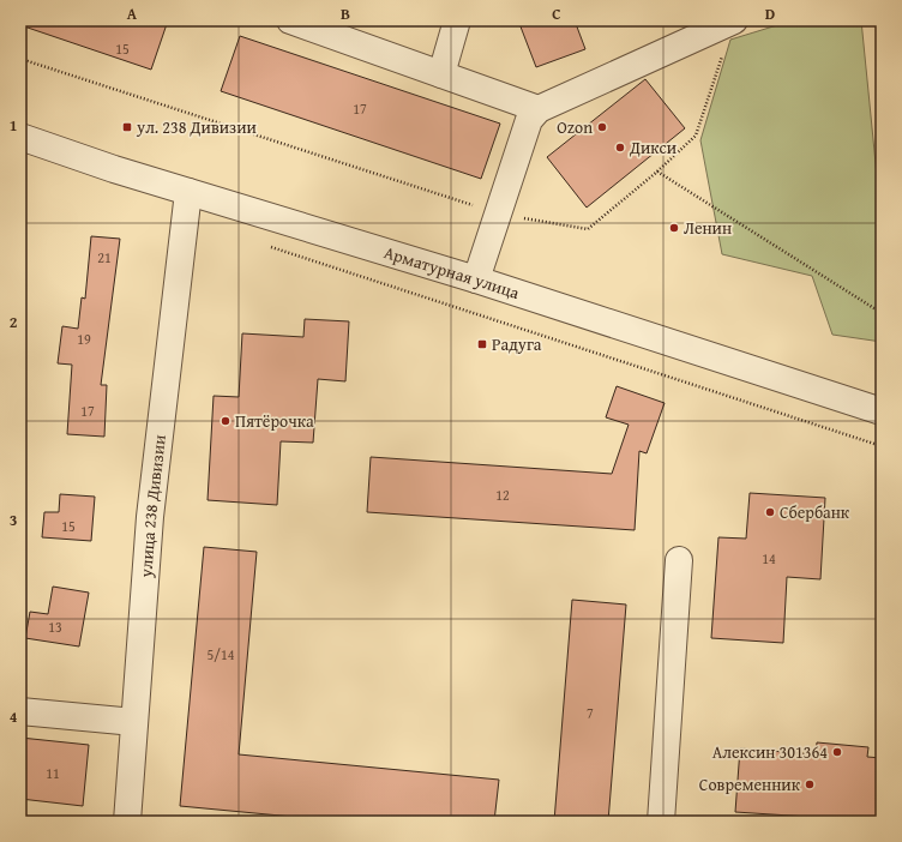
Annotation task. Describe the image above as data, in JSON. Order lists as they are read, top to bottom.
{
  "streets": {
    "street": ["Арматурная улица", "улица 238 Дивизии"]
  },
  "crossings": [
    ["Арматурная улица", "улица 238 Дивизии"]
  ],
  "places": {
    "transit": ["ул. 238 Дивизии", "Радуга"],
    "other": [
      "Ozon",
      "Дикси",
      "Ленин",
      "Пятёрочка",
      "Сбербанк",
      "Алексин 301364",
      "Современник"
    ]
  },
  "house_numbers": [
    "15",
    "17",
    "21",
    "19",
    "17",
    "12",
    "15",
    "14",
    "13",
    "5/14",
    "7",
    "11"
  ],
  "grid": {
    "columns": [
      "A",
      "B",
      "C",
      "D"
    ],
    "rows": [
      "1",
      "2",
      "3",
      "4"
    ]
  }
}
